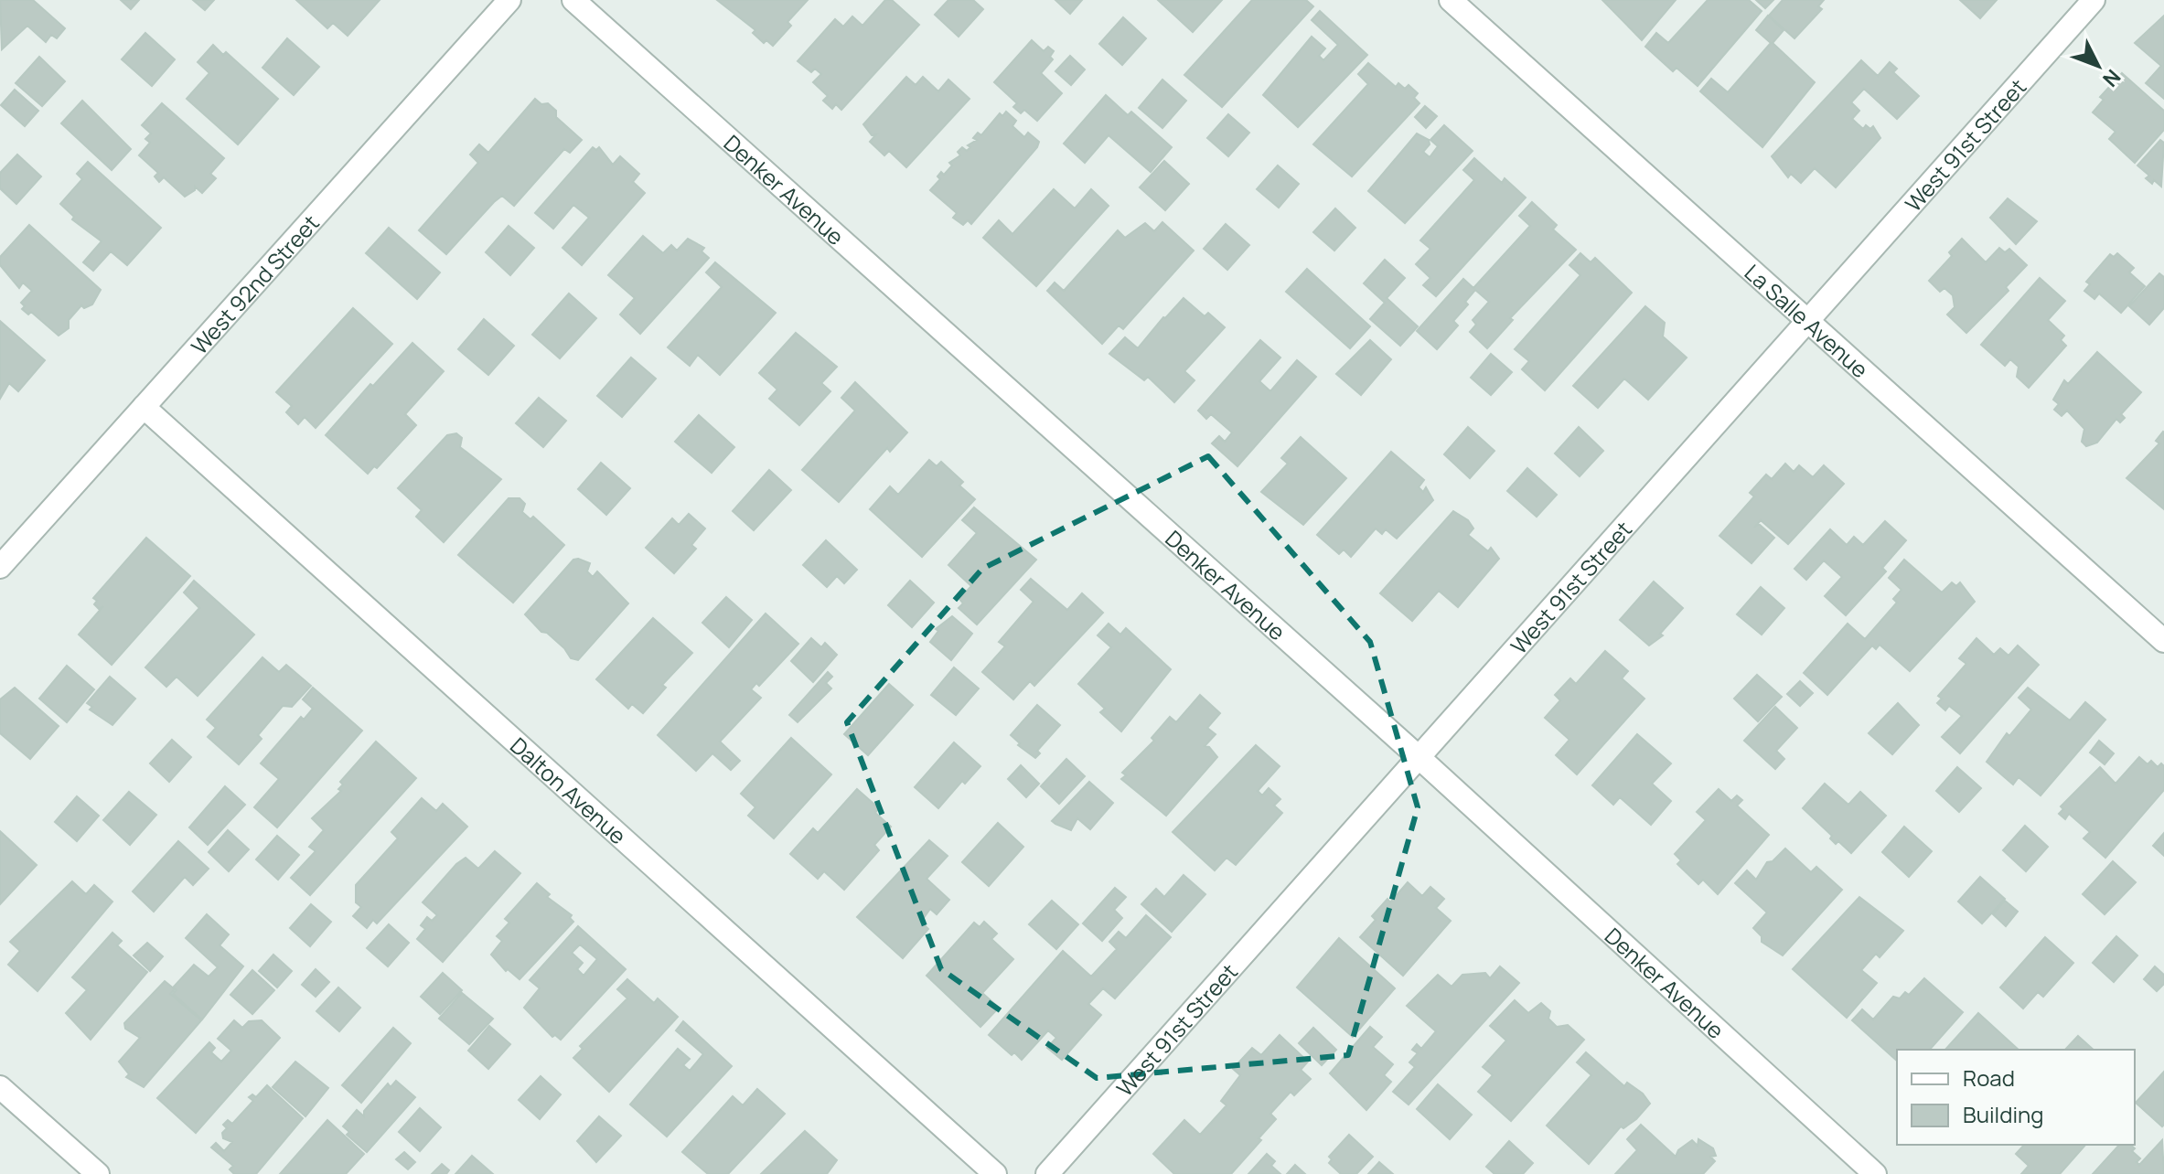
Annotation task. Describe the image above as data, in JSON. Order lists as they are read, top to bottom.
{
  "streets": {
    "street": [
      "West 91st Street",
      "Denker Avenue",
      "West 92nd Street",
      "La Salle Avenue",
      "Dalton Avenue"
    ]
  },
  "crossings": [
    ["West 91st Street", "Denker Avenue"],
    ["West 91st Street", "La Salle Avenue"],
    ["West 92nd Street", "Dalton Avenue"]
  ],
  "legend": ["Road", "Building"],
  "north": "bottom right"
}
